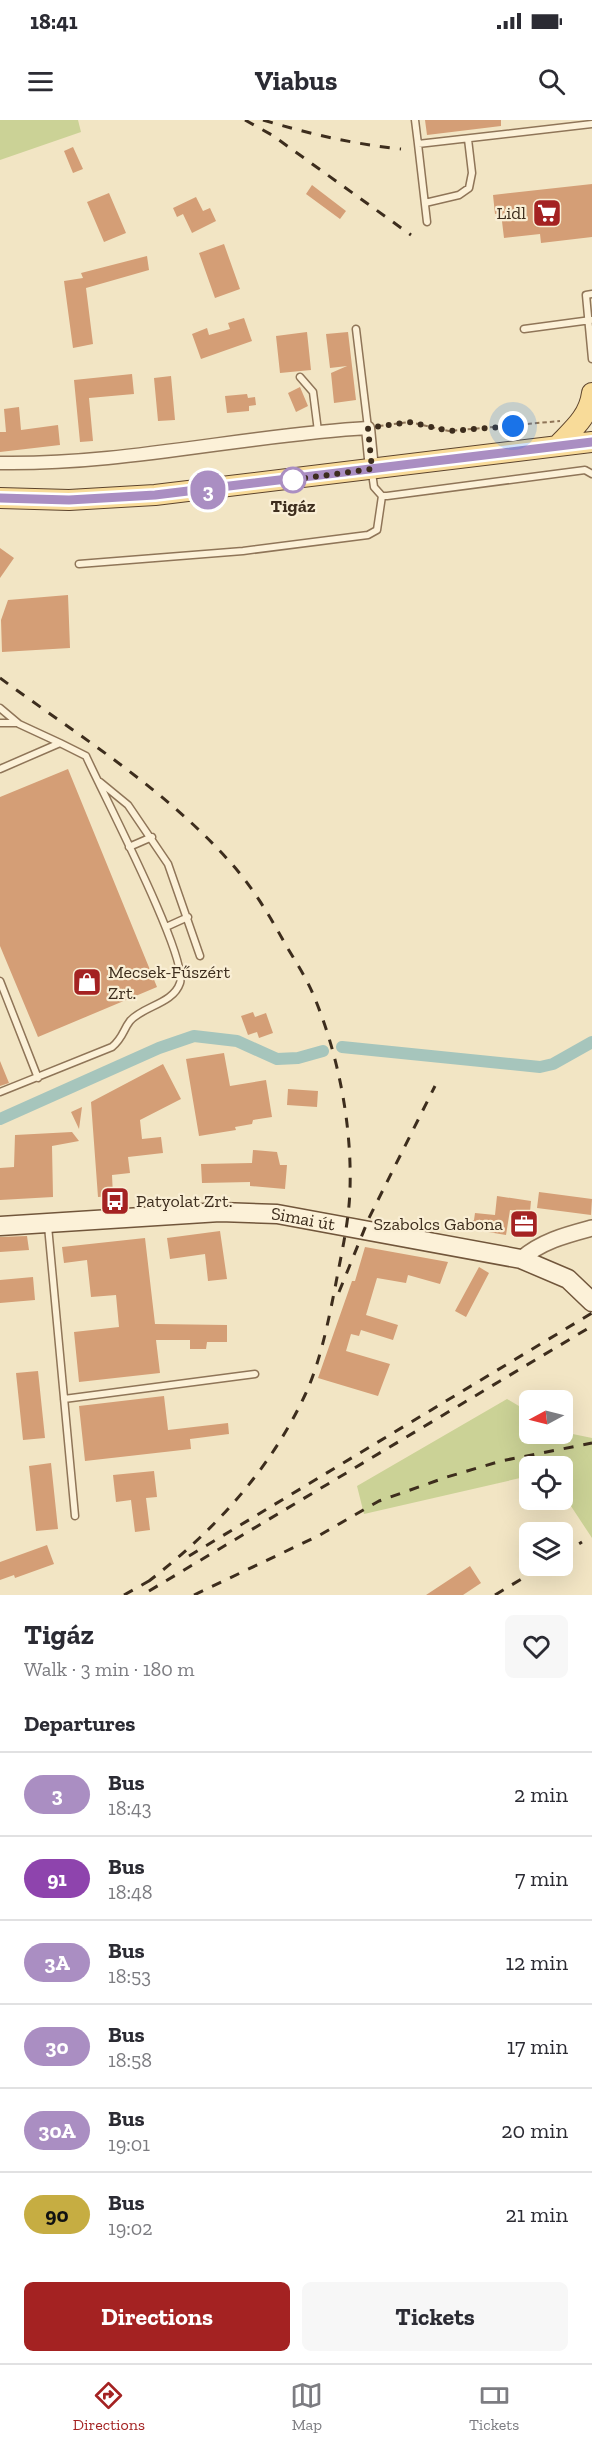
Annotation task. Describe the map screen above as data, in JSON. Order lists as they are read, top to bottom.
{
  "streets": {
    "main road": ["Simai út"]
  },
  "places": {
    "supermarket": ["Lidl"],
    "other": ["Tigáz"],
    "shop": ["Mecsek-Fűszért Zrt."],
    "bus stop": ["Patyolat Zrt."],
    "office": ["Szabolcs Gabona"]
  },
  "lines": ["bus line 3"],
  "north": "left",
  "page": {
    "status": "18:41",
    "header": "Viabus",
    "on_map": "3",
    "heading": [
      ["Tigáz", "Walk · 3 min · 180 m"],
      "Departures"
    ],
    "list": [
      {
        "mark": "3",
        "name": "Bus",
        "note": "18:43",
        "value": "2 min"
      },
      {
        "mark": "91",
        "name": "Bus",
        "note": "18:48",
        "value": "7 min"
      },
      {
        "mark": "3A",
        "name": "Bus",
        "note": "18:53",
        "value": "12 min"
      },
      {
        "mark": "30",
        "name": "Bus",
        "note": "18:58",
        "value": "17 min"
      },
      {
        "mark": "30A",
        "name": "Bus",
        "note": "19:01",
        "value": "20 min"
      },
      {
        "mark": "90",
        "name": "Bus",
        "note": "19:02",
        "value": "21 min"
      }
    ],
    "buttons": ["Directions", "Tickets"],
    "tabs": ["Directions", "Map", "Tickets"]
  }
}
